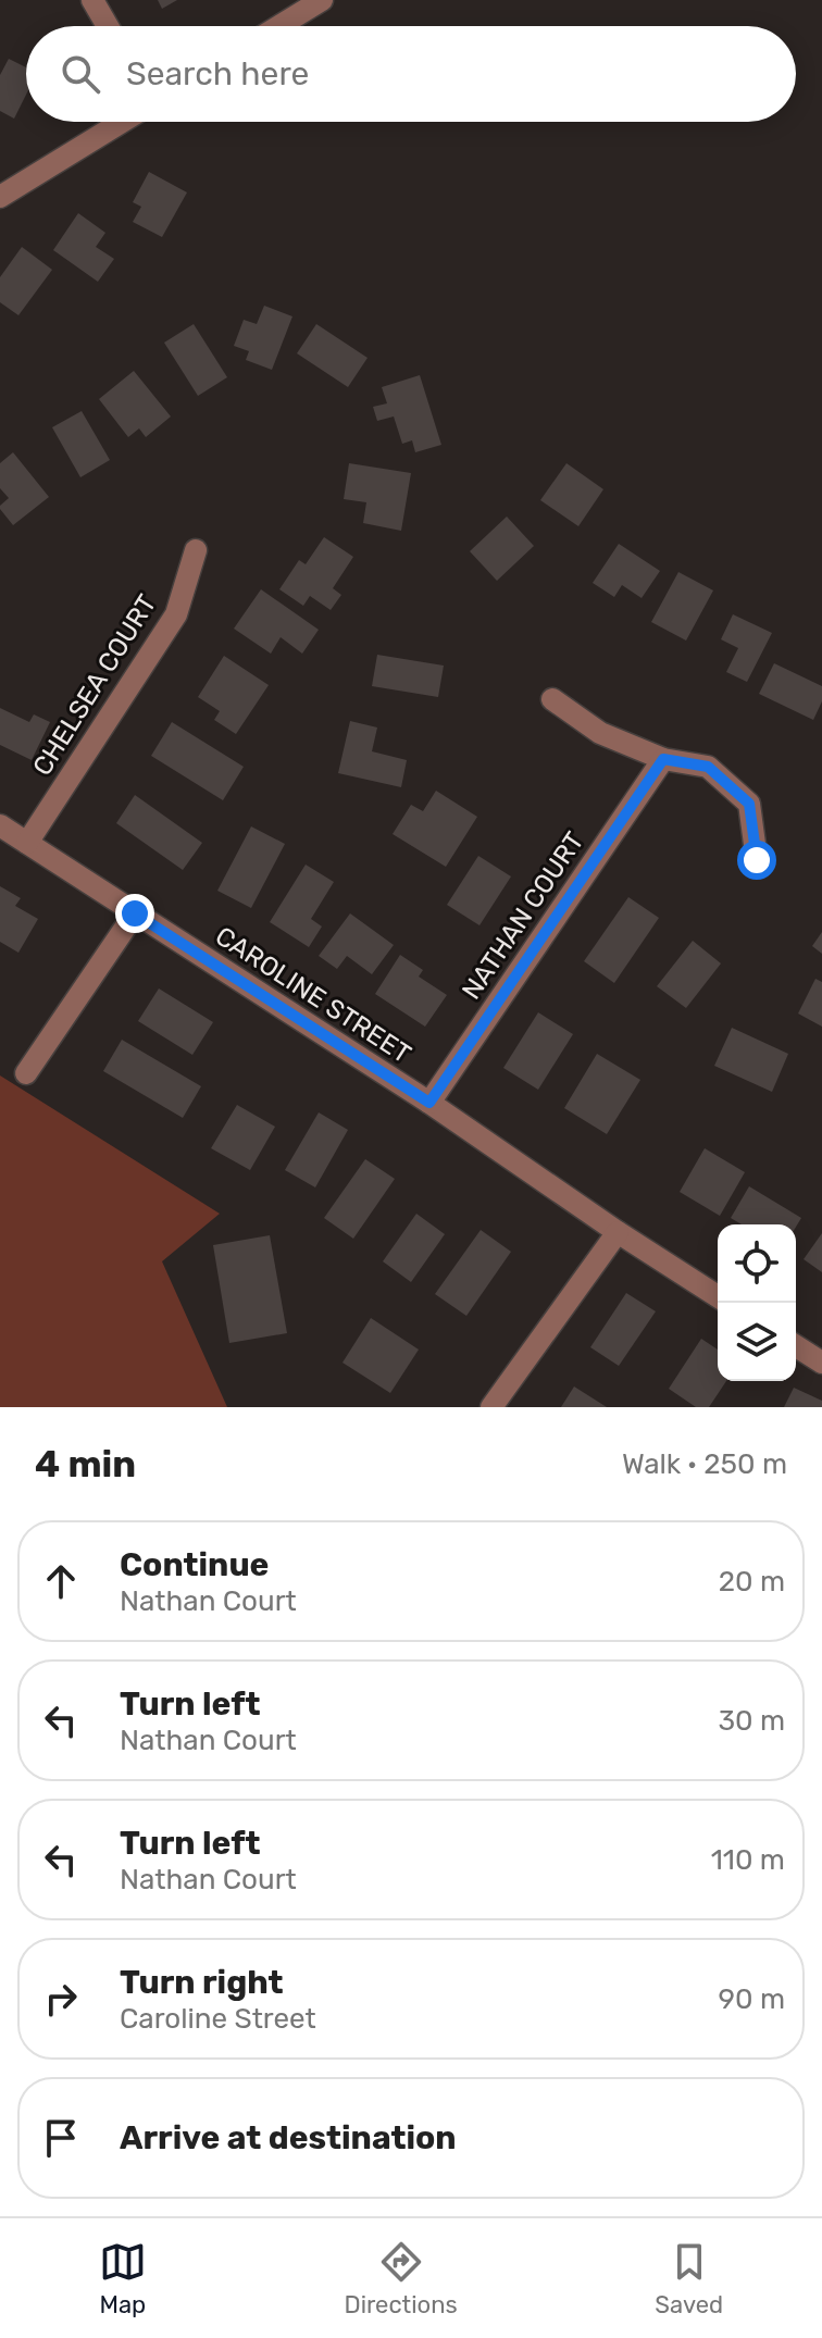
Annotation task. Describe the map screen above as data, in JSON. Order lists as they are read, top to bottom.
{
  "streets": {
    "street": ["CHELSEA COURT", "NATHAN COURT", "CAROLINE STREET"]
  },
  "crossings": [
    ["CHELSEA COURT", "CAROLINE STREET"],
    ["NATHAN COURT", "CAROLINE STREET"]
  ],
  "page": {
    "search": "Search here",
    "heading": ["4 min", "Walk · 250 m"],
    "list": [
      ["Continue", "Nathan Court", "20 m"],
      ["Turn left", "Nathan Court", "30 m"],
      ["Turn left", "Nathan Court", "110 m"],
      ["Turn right", "Caroline Street", "90 m"],
      "Arrive at destination"
    ],
    "nav": ["Map", "Directions", "Saved"]
  }
}
